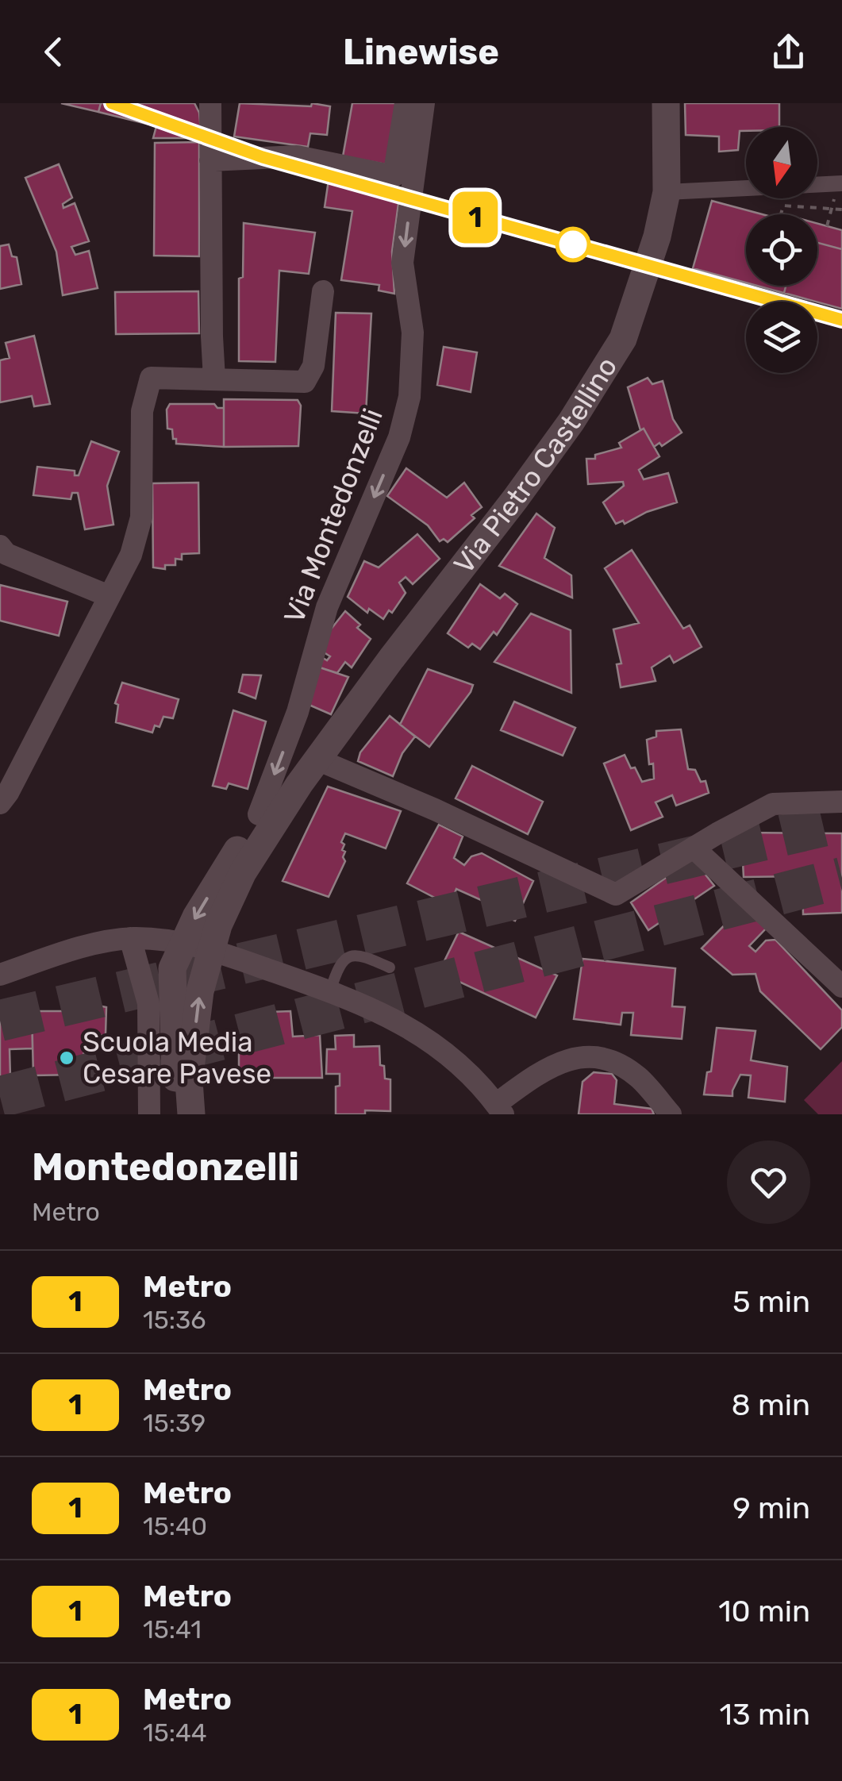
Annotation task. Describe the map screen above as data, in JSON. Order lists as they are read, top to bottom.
{
  "streets": {
    "street": ["Via Pietro Castellino", "Via Montedonzelli"]
  },
  "crossings": [
    ["Via Pietro Castellino", "Via Montedonzelli"]
  ],
  "one_way": ["Via Montedonzelli"],
  "places": ["Scuola Media Cesare Pavese"],
  "lines": ["metro line 1"],
  "north": "bottom",
  "page": {
    "header": "Linewise",
    "on_map": "1",
    "heading": ["Montedonzelli", "Metro"],
    "list": [
      {
        "mark": "1",
        "name": "Metro",
        "note": "15:36",
        "value": "5 min"
      },
      {
        "mark": "1",
        "name": "Metro",
        "note": "15:39",
        "value": "8 min"
      },
      {
        "mark": "1",
        "name": "Metro",
        "note": "15:40",
        "value": "9 min"
      },
      {
        "mark": "1",
        "name": "Metro",
        "note": "15:41",
        "value": "10 min"
      },
      {
        "mark": "1",
        "name": "Metro",
        "note": "15:44",
        "value": "13 min"
      }
    ]
  }
}
